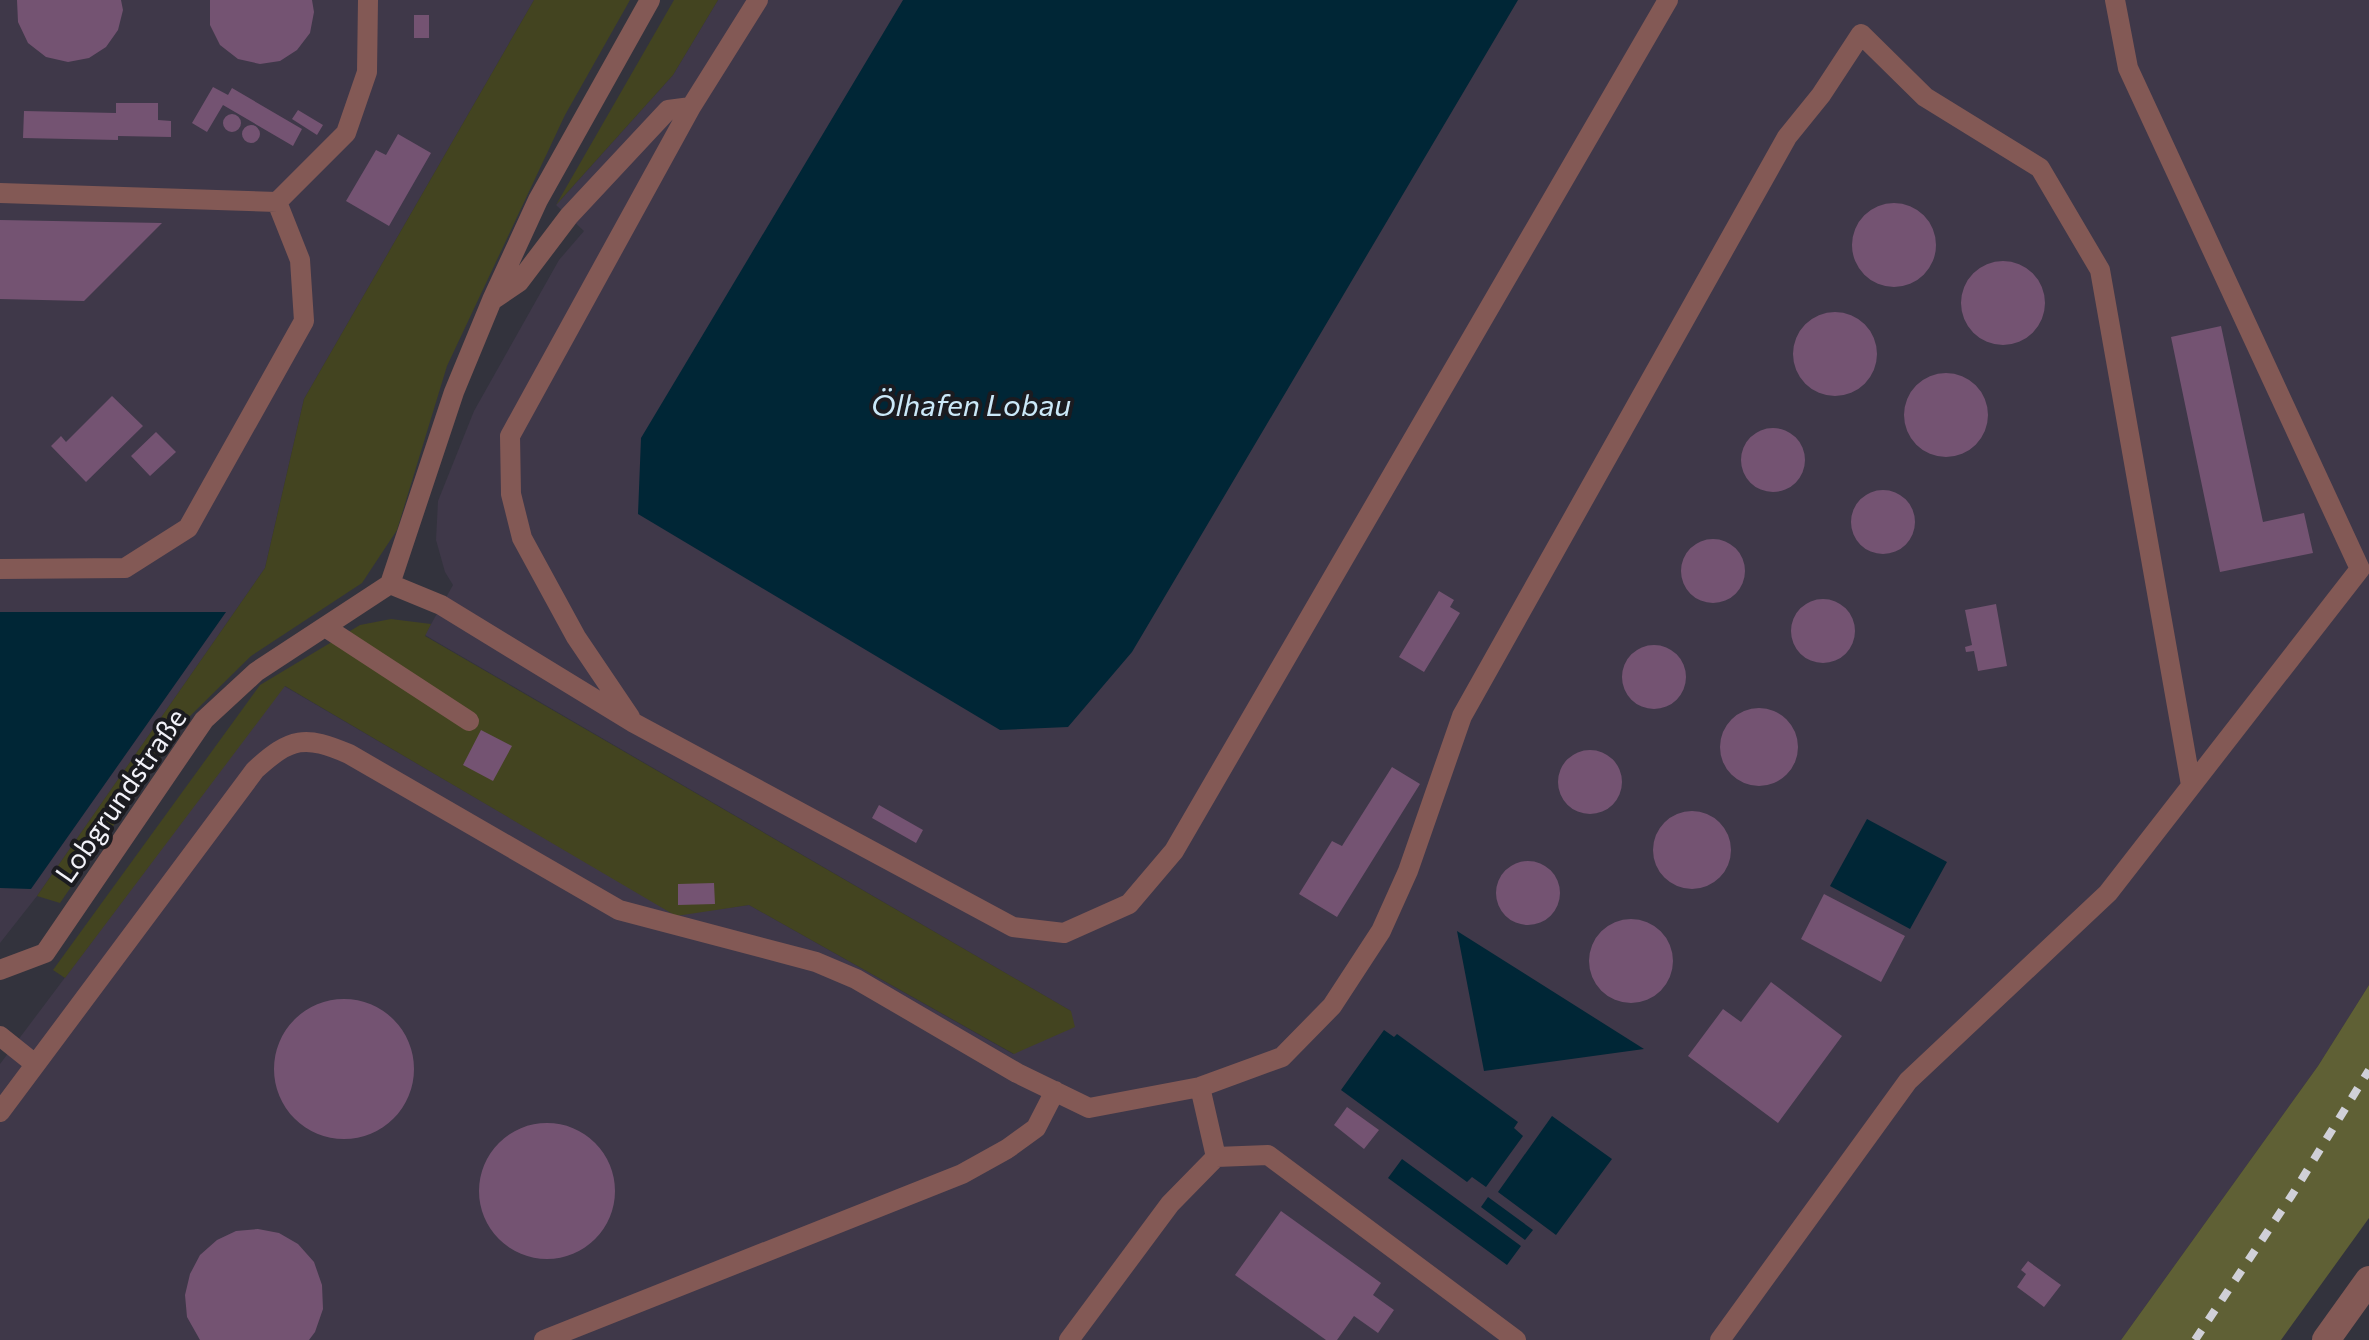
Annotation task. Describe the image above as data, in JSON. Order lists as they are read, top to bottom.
{
  "streets": {
    "lane": ["Lobgrundstraße"]
  },
  "water": ["Ölhafen Lobau"]
}
